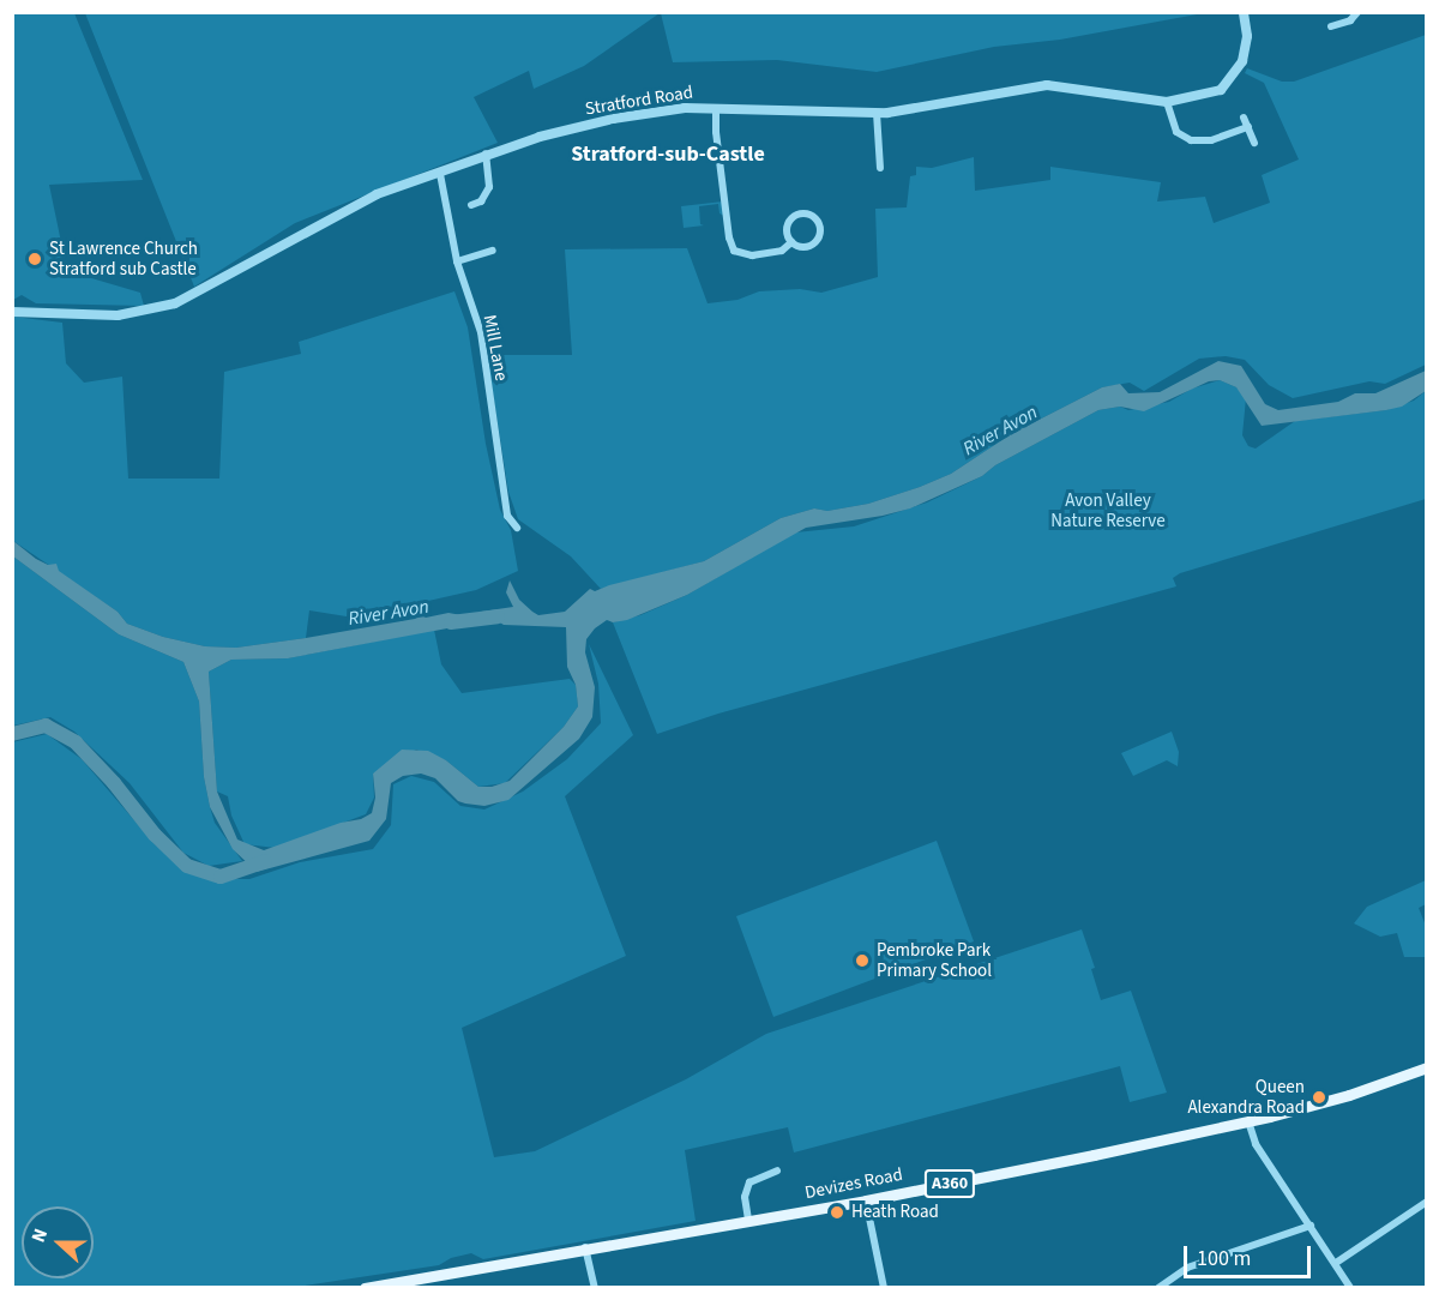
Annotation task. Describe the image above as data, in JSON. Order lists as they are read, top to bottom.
{
  "streets": {
    "main road": ["Devizes Road", "A360"],
    "street": ["Stratford Road", "Mill Lane"]
  },
  "crossings": [
    ["Stratford Road", "Mill Lane"]
  ],
  "districts": ["Stratford-sub-Castle"],
  "water": ["River Avon"],
  "parks": ["Avon Valley Nature Reserve"],
  "places": [
    "St Lawrence Church Stratford sub Castle",
    "Pembroke Park Primary School",
    "Queen Alexandra Road",
    "Heath Road"
  ],
  "scale_bar": "100 m",
  "north": "left"
}
